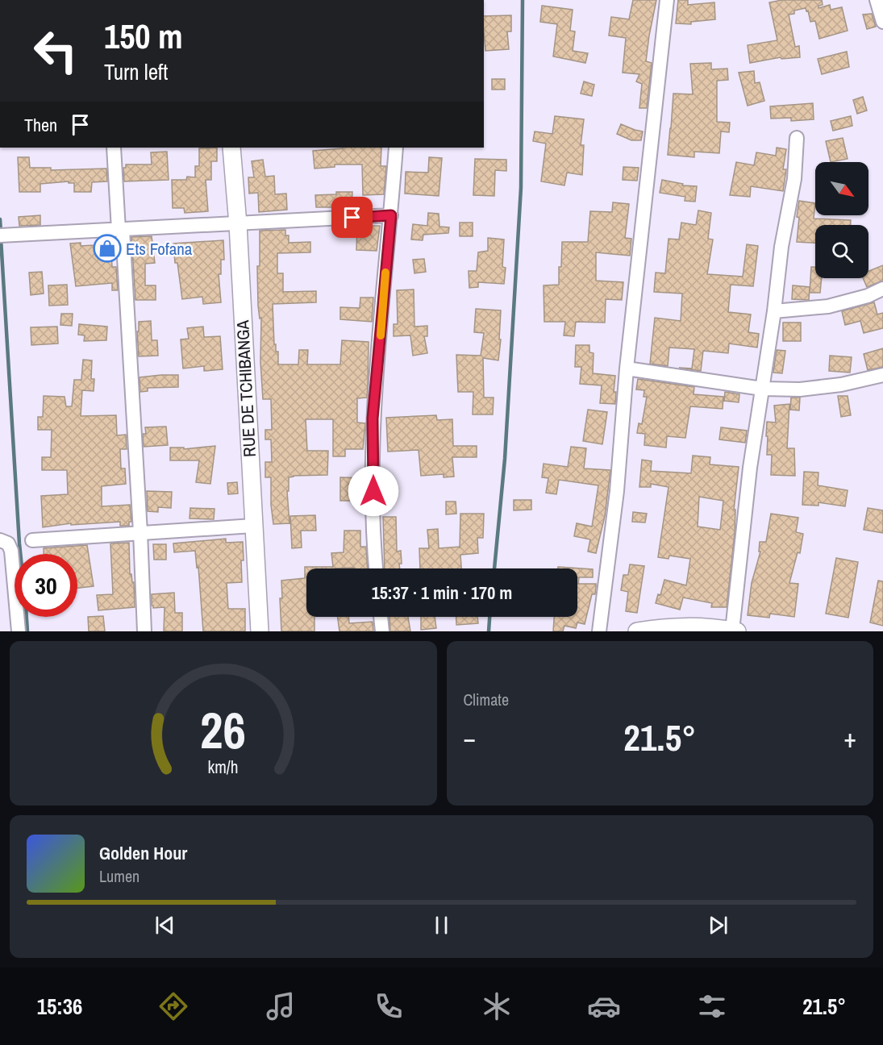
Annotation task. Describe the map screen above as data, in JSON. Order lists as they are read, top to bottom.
{
  "streets": {
    "street": ["RUE DE TCHIBANGA"]
  },
  "places": {
    "shop": ["Ets Fofana"]
  },
  "north": "bottom right",
  "page": {
    "turn": ["150 m", "Turn left"],
    "then": "Then",
    "limit": "30",
    "trip": "15:37 · 1 min · 170 m",
    "tile": "Climate",
    "heat": ["−", "21.5°", "+"],
    "song": ["Golden Hour", "Lumen"],
    "tabs": ["15:36", "21.5°"],
    "gauge": ["26", "km/h"]
  }
}
